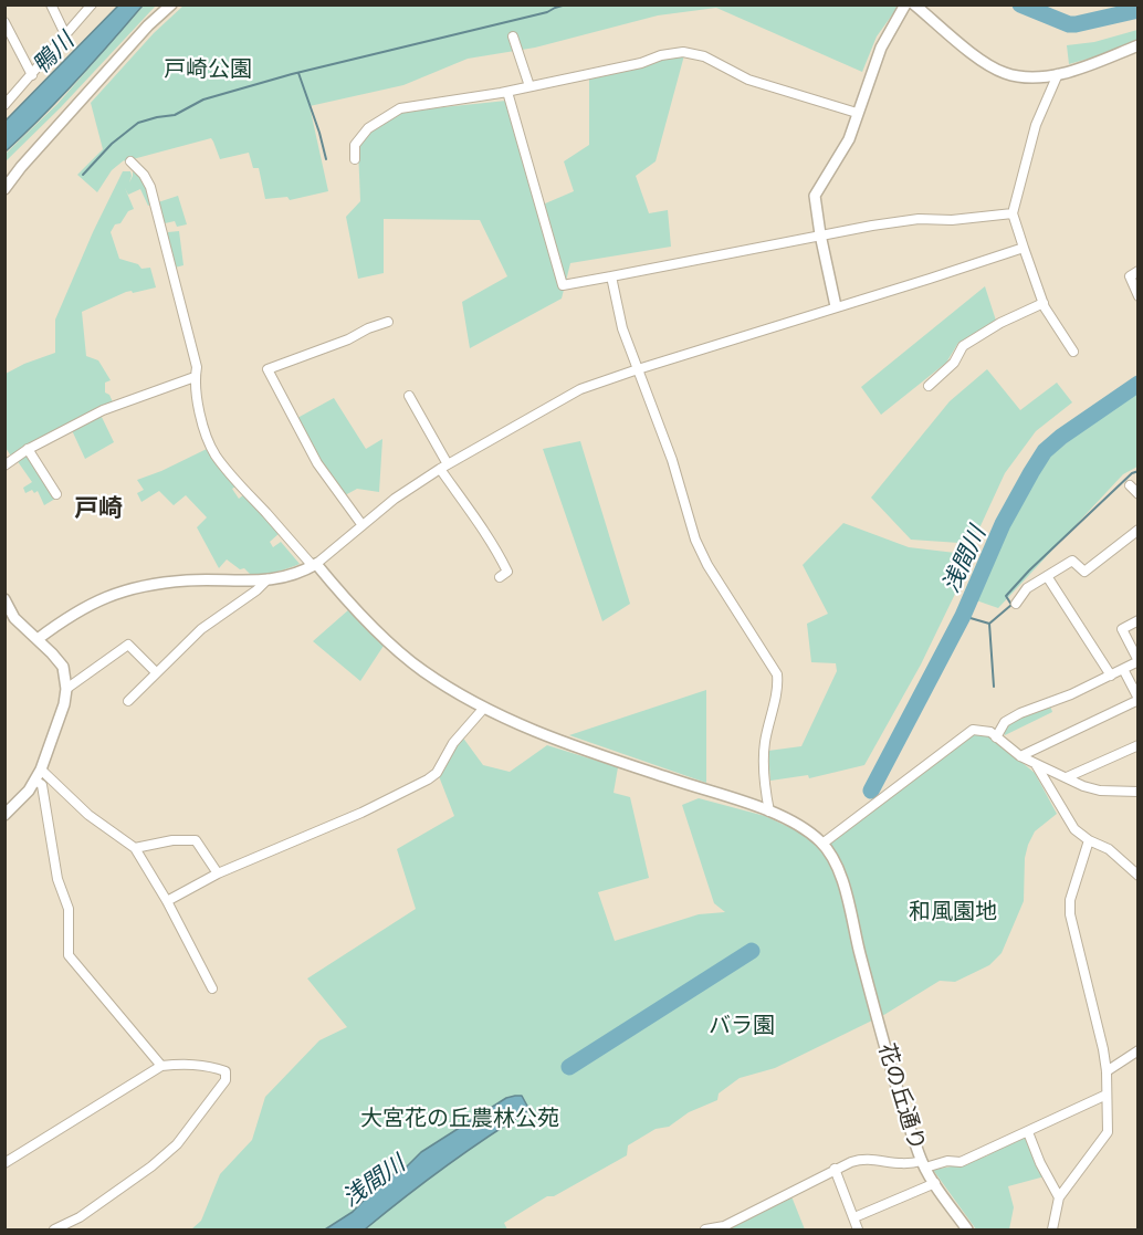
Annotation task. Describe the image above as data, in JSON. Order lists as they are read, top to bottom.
{
  "streets": {
    "street": ["花の丘通り"]
  },
  "districts": ["戸崎"],
  "water": ["鴨川", "浅間川"],
  "parks": [
    "戸崎公園",
    "和風園地",
    "バラ園",
    "大宮花の丘農林公苑"
  ]
}
